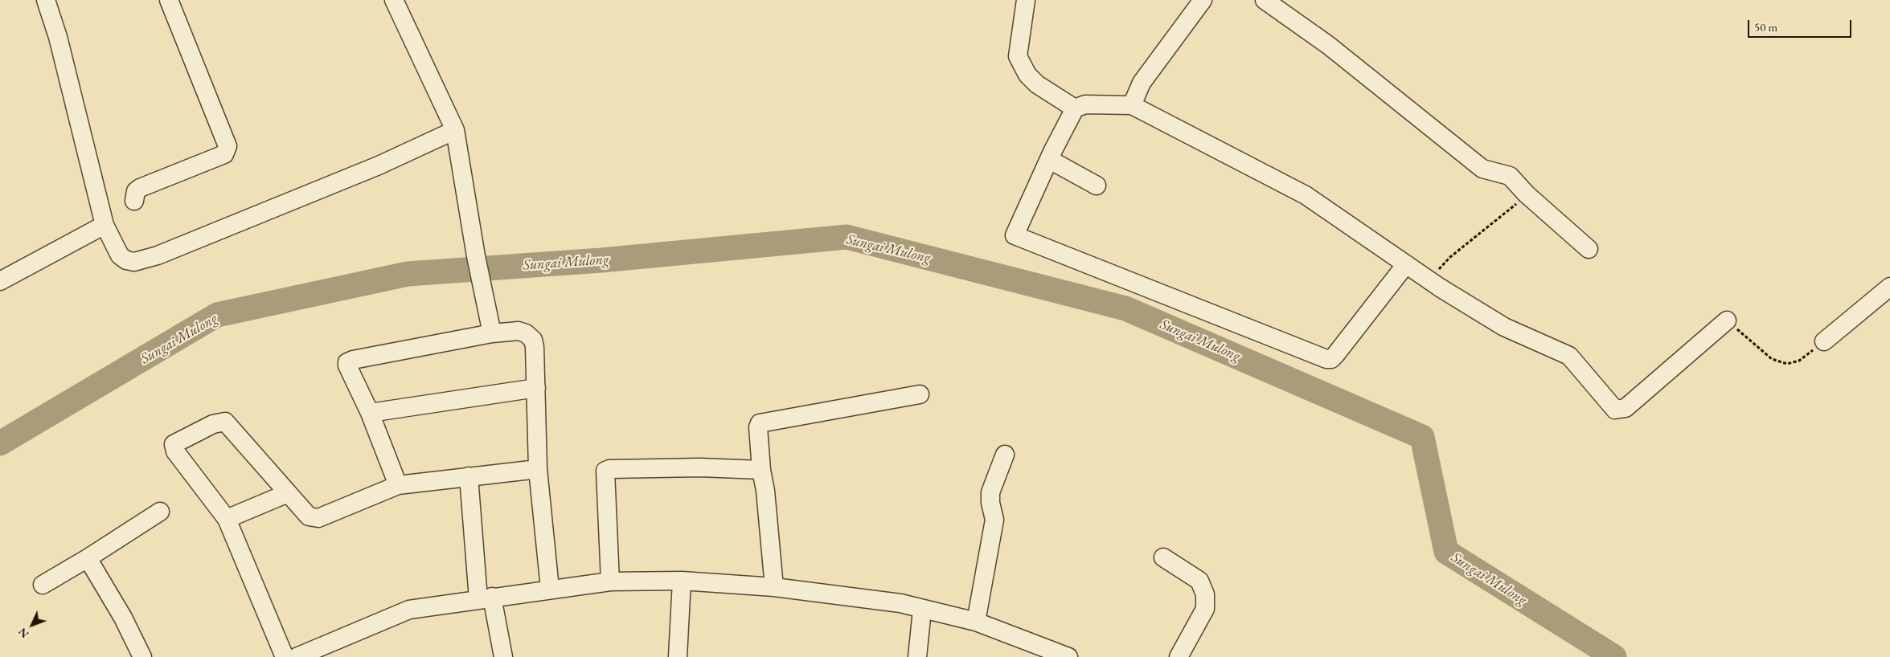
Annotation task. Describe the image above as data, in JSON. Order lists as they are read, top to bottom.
{
  "water": ["Sungai Mulong"],
  "scale_bar": "50 m",
  "north": "bottom left"
}
